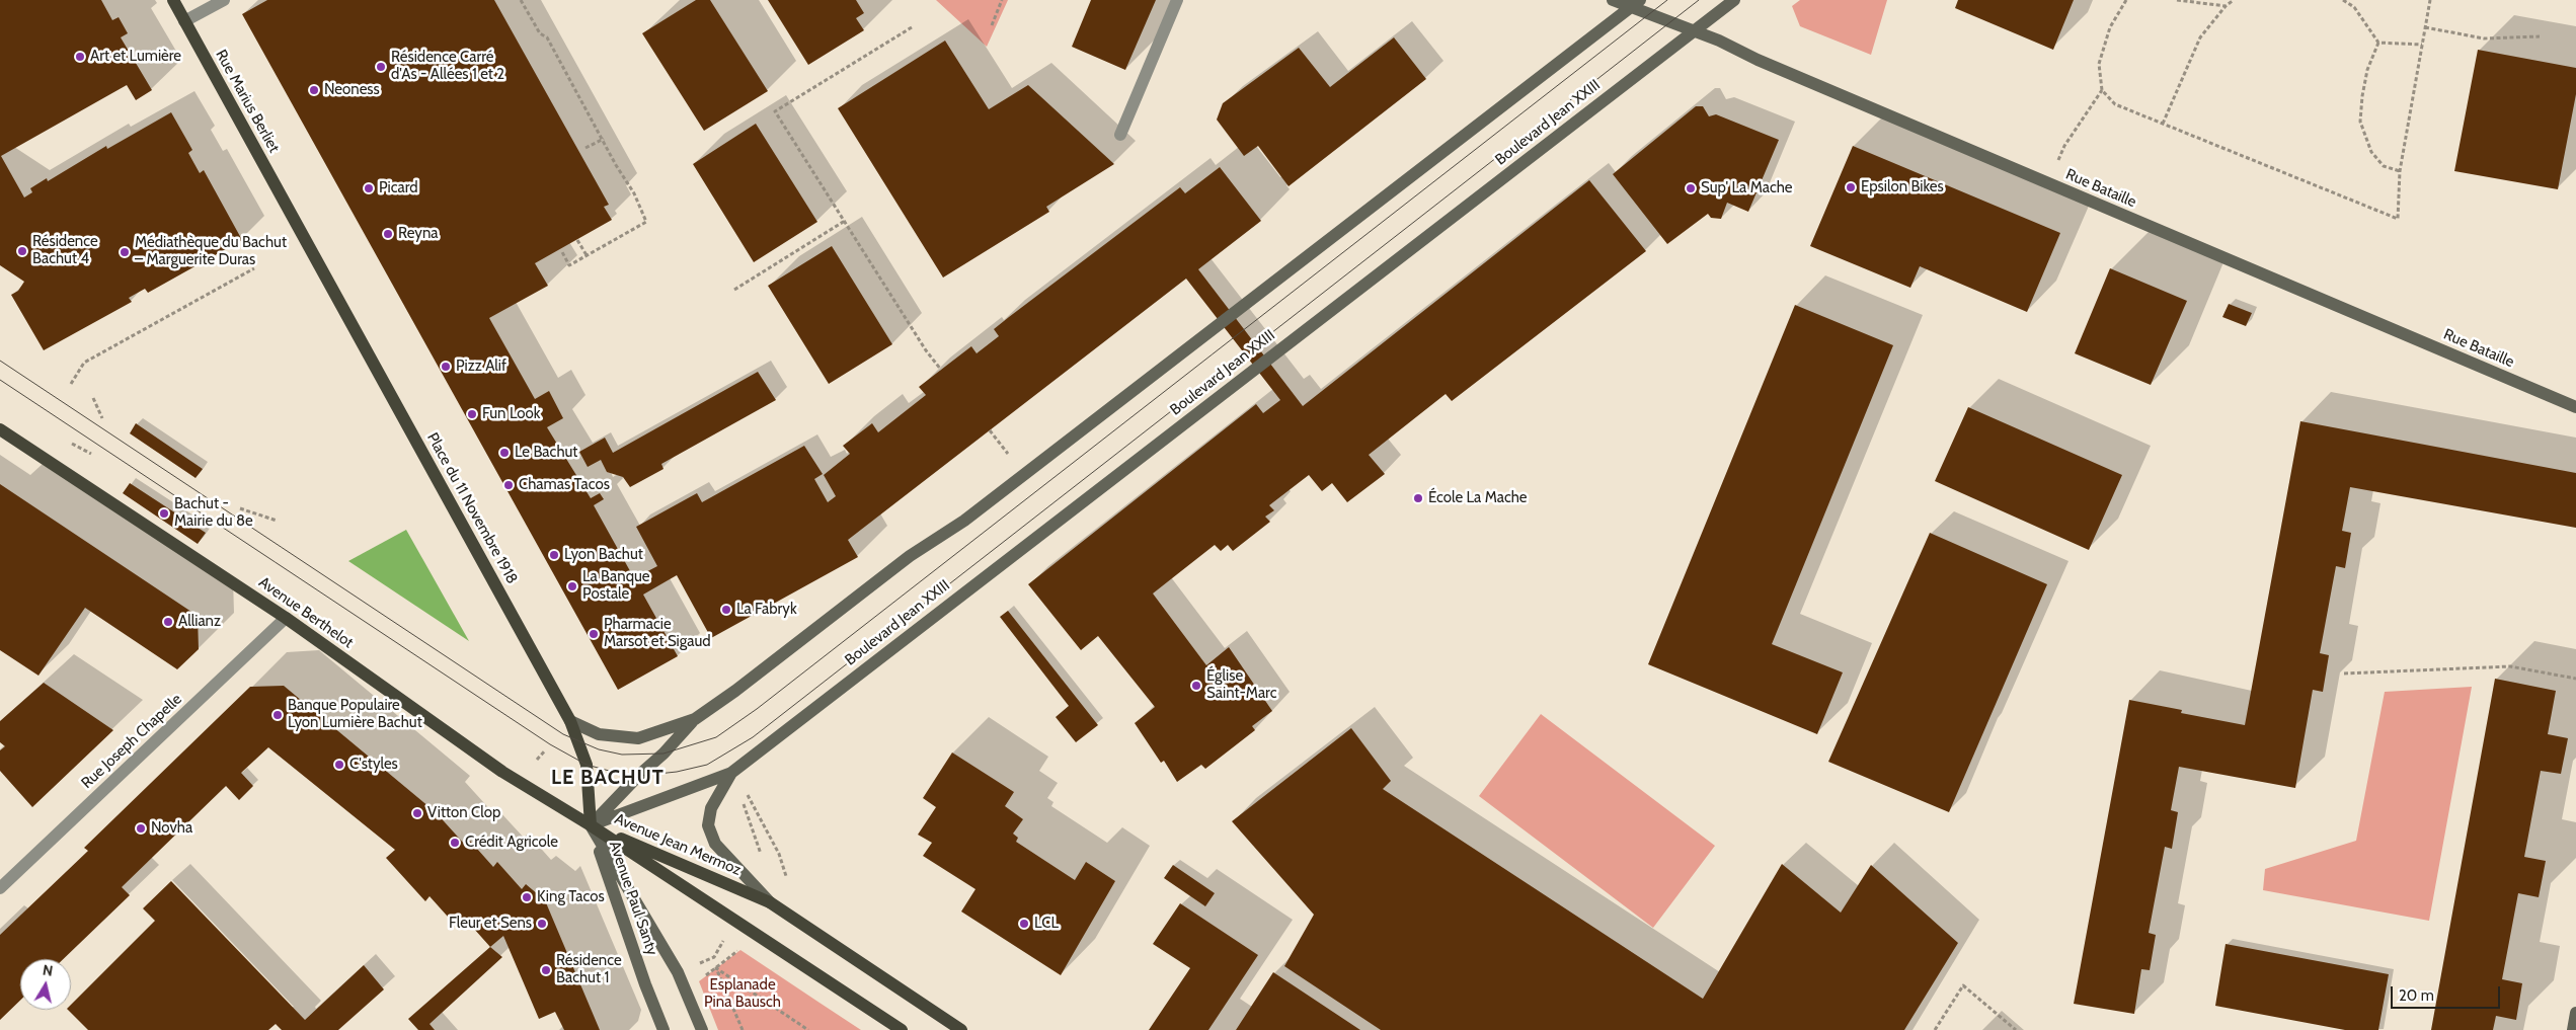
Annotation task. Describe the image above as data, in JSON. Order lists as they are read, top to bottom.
{
  "streets": {
    "main road": [
      "Rue Marius Berliet",
      "Boulevard Jean XXIII",
      "Rue Bataille",
      "Place du 11 Novembre 1918",
      "Avenue Berthelot",
      "Avenue Jean Mermoz",
      "Avenue Paul Santy"
    ],
    "street": ["Rue Joseph Chapelle"]
  },
  "crossings": [
    ["Rue Marius Berliet", "Place du 11 Novembre 1918"],
    ["Boulevard Jean XXIII", "Rue Bataille"],
    ["Boulevard Jean XXIII", "Place du 11 Novembre 1918"],
    ["Boulevard Jean XXIII", "Avenue Berthelot"],
    ["Boulevard Jean XXIII", "Avenue Jean Mermoz"],
    ["Boulevard Jean XXIII", "Avenue Paul Santy"],
    ["Place du 11 Novembre 1918", "Avenue Berthelot"],
    ["Place du 11 Novembre 1918", "Avenue Jean Mermoz"],
    ["Place du 11 Novembre 1918", "Avenue Paul Santy"],
    ["Avenue Berthelot", "Rue Joseph Chapelle"],
    ["Avenue Berthelot", "Avenue Jean Mermoz"],
    ["Avenue Berthelot", "Avenue Paul Santy"],
    ["Avenue Jean Mermoz", "Avenue Paul Santy"]
  ],
  "districts": ["LE BACHUT"],
  "parks": ["Esplanade Pina Bausch"],
  "places": [
    "Art et Lumière",
    "Résidence Carré d'As - Allées 1 et 2",
    "Neoness",
    "Epsilon Bikes",
    "Picard",
    "Sup' La Mache",
    "Reyna",
    "Résidence Bachut 4",
    "Médiathèque du Bachut – Marguerite Duras",
    "Pizz Alif",
    "Fun Look",
    "Le Bachut",
    "Chamas Tacos",
    "École La Mache",
    "Bachut - Mairie du 8e",
    "Lyon Bachut",
    "La Banque Postale",
    "La Fabryk",
    "Allianz",
    "Pharmacie Marsot et Sigaud",
    "Église Saint-Marc",
    "Banque Populaire Lyon Lumière Bachut",
    "C'styles",
    "Vitton Clop",
    "Novha",
    "Crédit Agricole",
    "King Tacos",
    "Fleur et Sens",
    "LCL",
    "Résidence Bachut 1"
  ],
  "scale_bar": "20 m",
  "north": "top"
}
